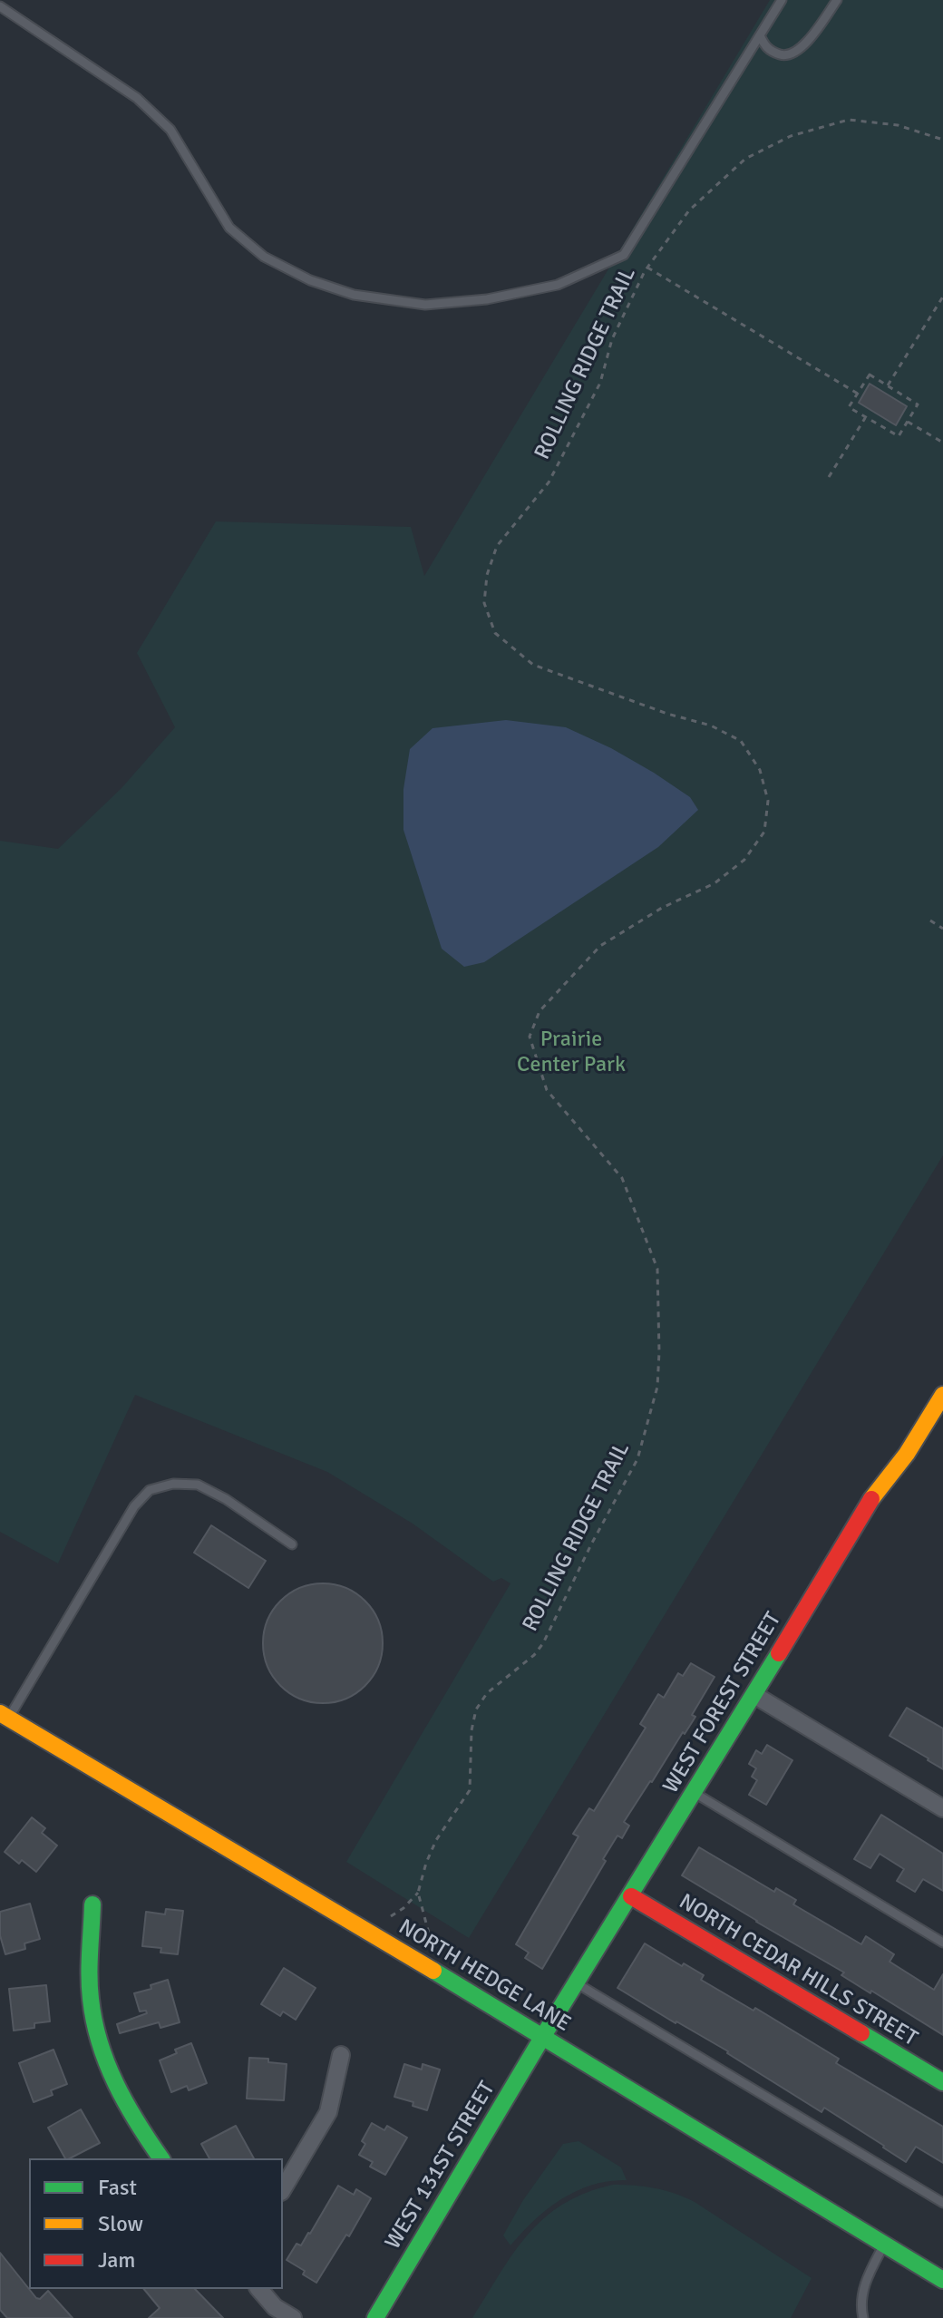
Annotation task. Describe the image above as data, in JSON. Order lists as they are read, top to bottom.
{
  "streets": {
    "street": [
      "WEST FOREST STREET",
      "NORTH CEDAR HILLS STREET",
      "NORTH HEDGE LANE",
      "WEST 131ST STREET"
    ],
    "path": ["ROLLING RIDGE TRAIL"]
  },
  "crossings": [
    ["WEST FOREST STREET", "NORTH CEDAR HILLS STREET"],
    ["WEST FOREST STREET", "NORTH HEDGE LANE"],
    ["WEST FOREST STREET", "WEST 131ST STREET"],
    ["NORTH HEDGE LANE", "WEST 131ST STREET"]
  ],
  "parks": ["Prairie Center Park"],
  "legend": ["Fast", "Slow", "Jam"]
}
